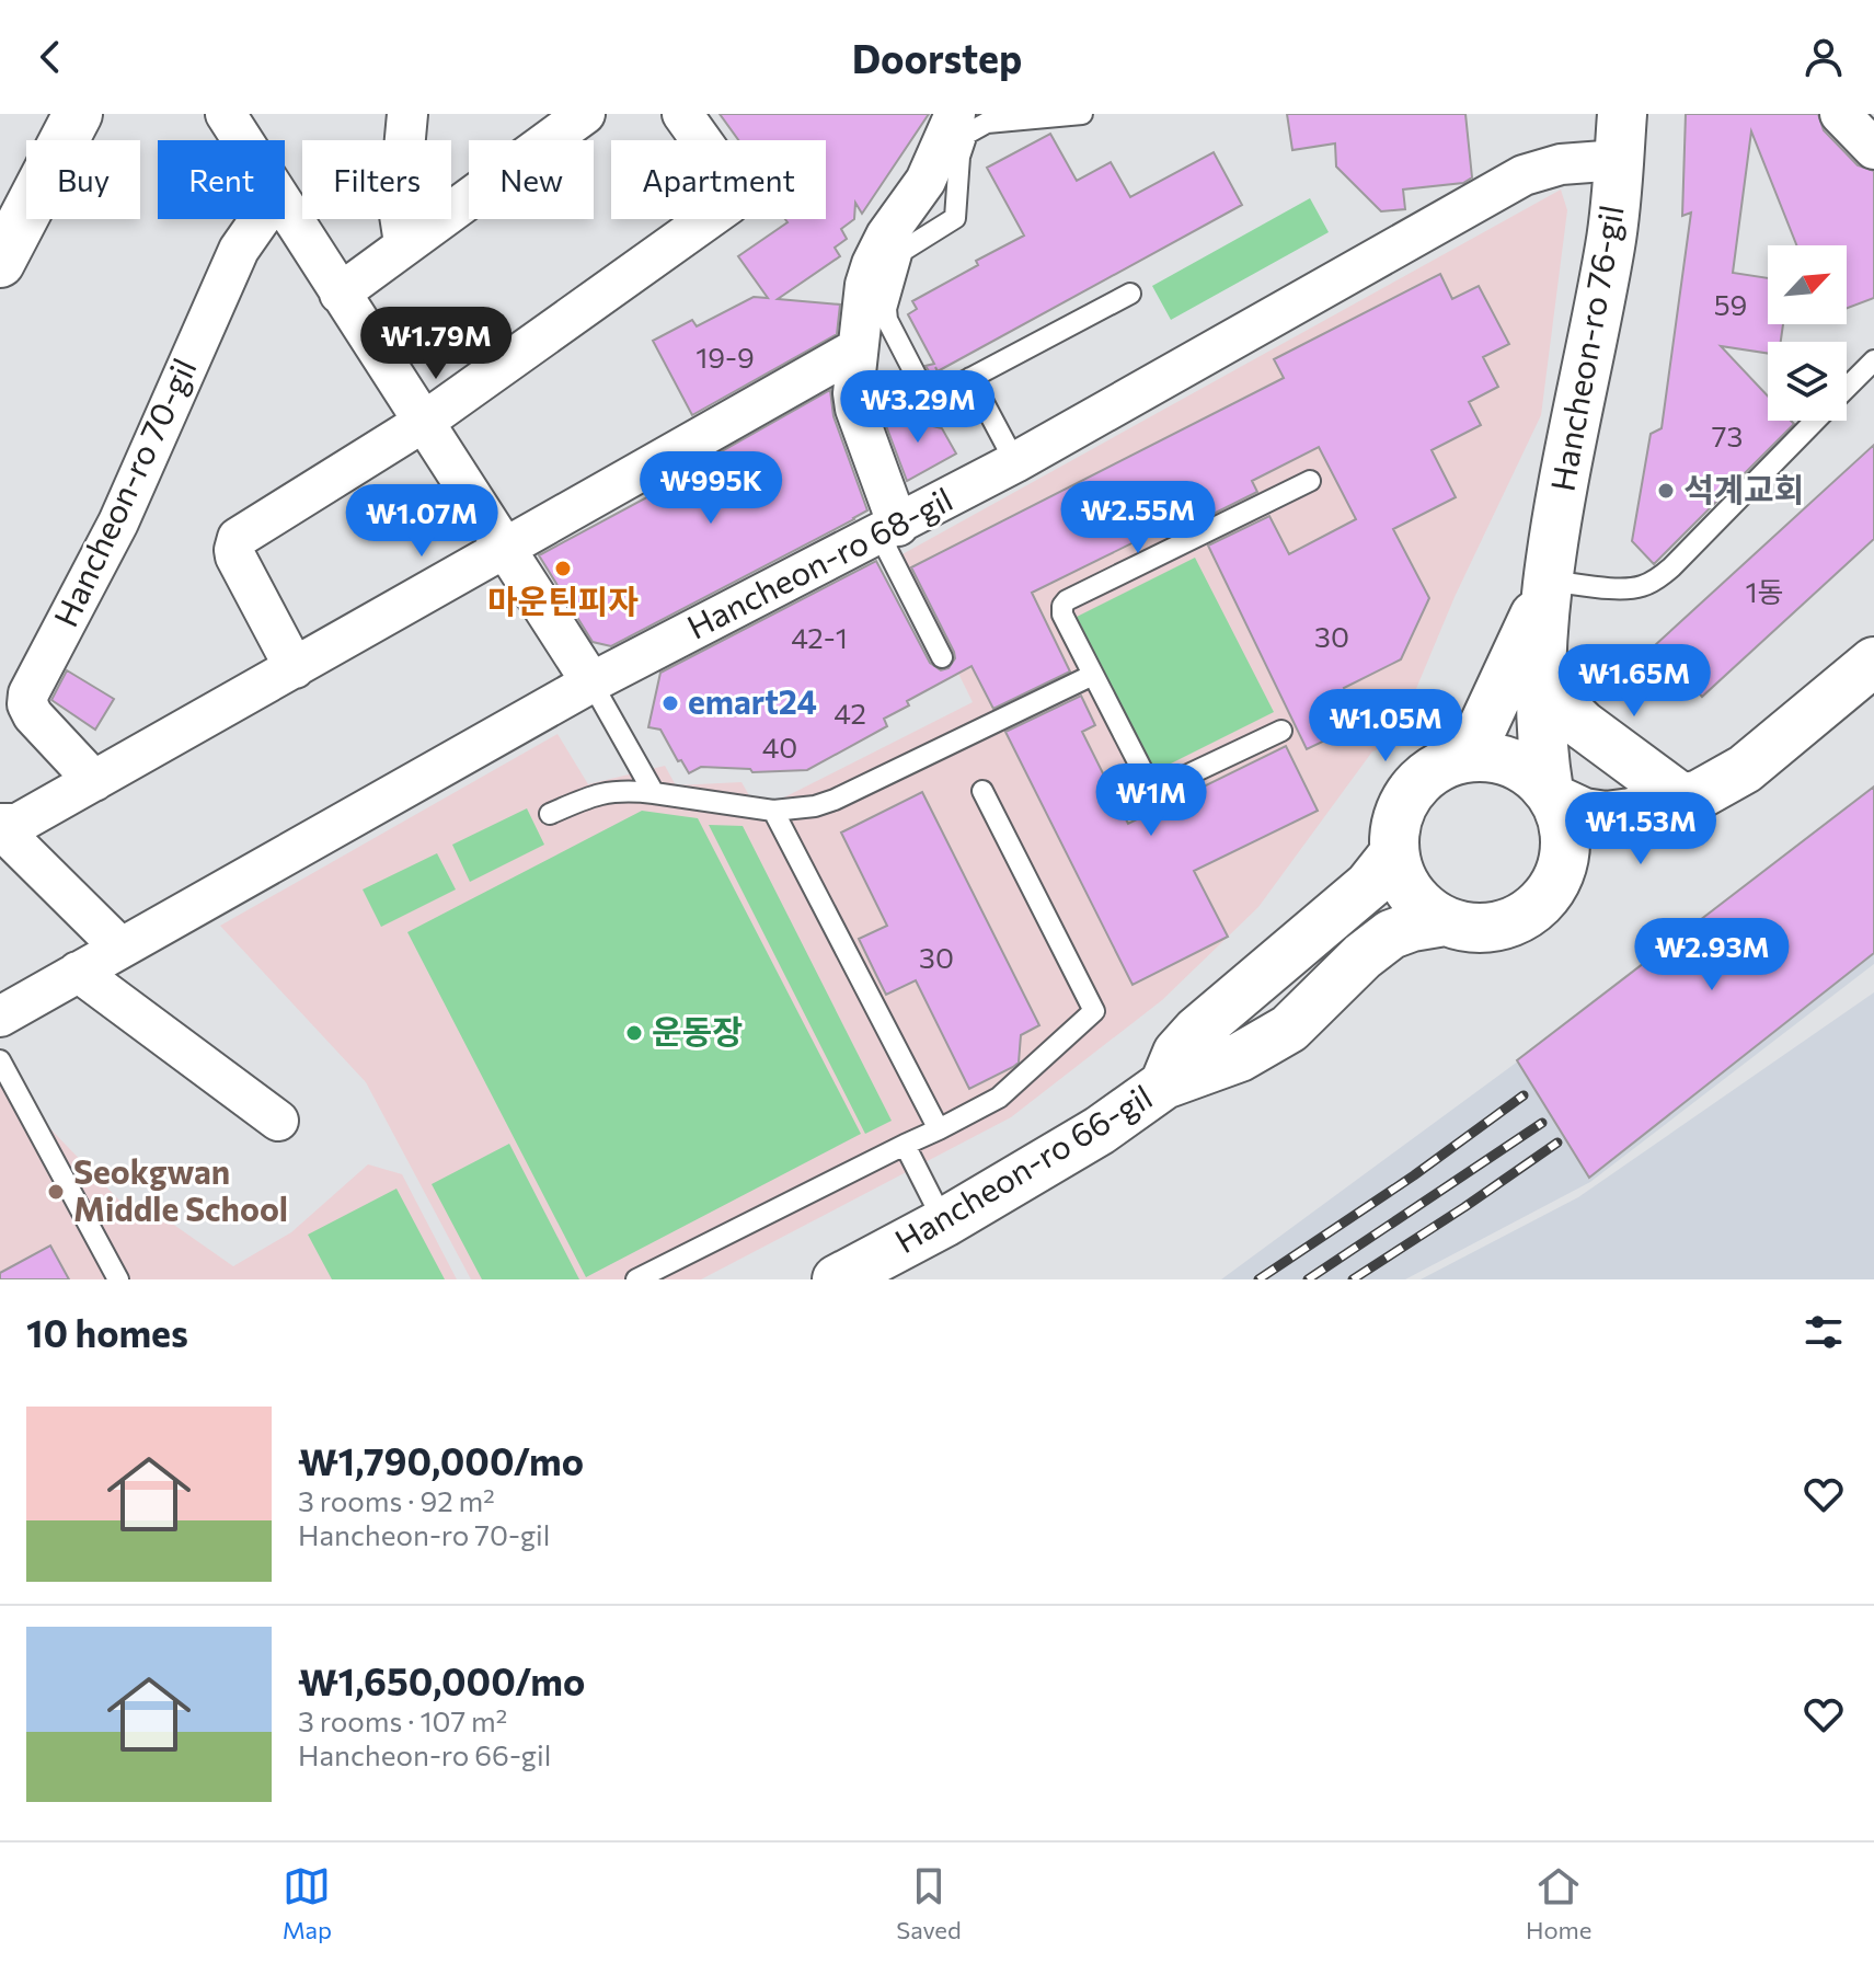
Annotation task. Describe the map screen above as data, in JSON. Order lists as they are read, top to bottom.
{
  "streets": {
    "main road": ["Hancheon-ro 76-gil", "Hancheon-ro 66-gil"],
    "street": ["Hancheon-ro 70-gil", "Hancheon-ro 68-gil"]
  },
  "crossings": [
    ["Hancheon-ro 76-gil", "Hancheon-ro 68-gil"]
  ],
  "places": [
    "석계교회",
    "마운틴피자",
    "emart24",
    "운동장",
    "Seokgwan Middle School"
  ],
  "house_numbers": [
    "59",
    "19-9",
    "73",
    "1동",
    "30",
    "42-1",
    "42",
    "40",
    "30"
  ],
  "north": "top right",
  "page": {
    "header": "Doorstep",
    "chip": [
      "Buy",
      "Rent",
      "Filters",
      "New",
      "Apartment"
    ],
    "price": [
      "₩1.79M",
      "₩3.29M",
      "₩995K",
      "₩2.55M",
      "₩1.07M",
      "₩1.65M",
      "₩1.05M",
      "₩1M",
      "₩1.53M",
      "₩2.93M"
    ],
    "heading": "10 homes",
    "list": [
      {
        "name": "₩1,790,000/mo",
        "note": "3 rooms · 92 m² · Hancheon-ro 70-gil"
      },
      {
        "name": "₩1,650,000/mo",
        "note": "3 rooms · 107 m² · Hancheon-ro 66-gil"
      }
    ],
    "tabs": ["Map", "Saved", "Home"]
  }
}
